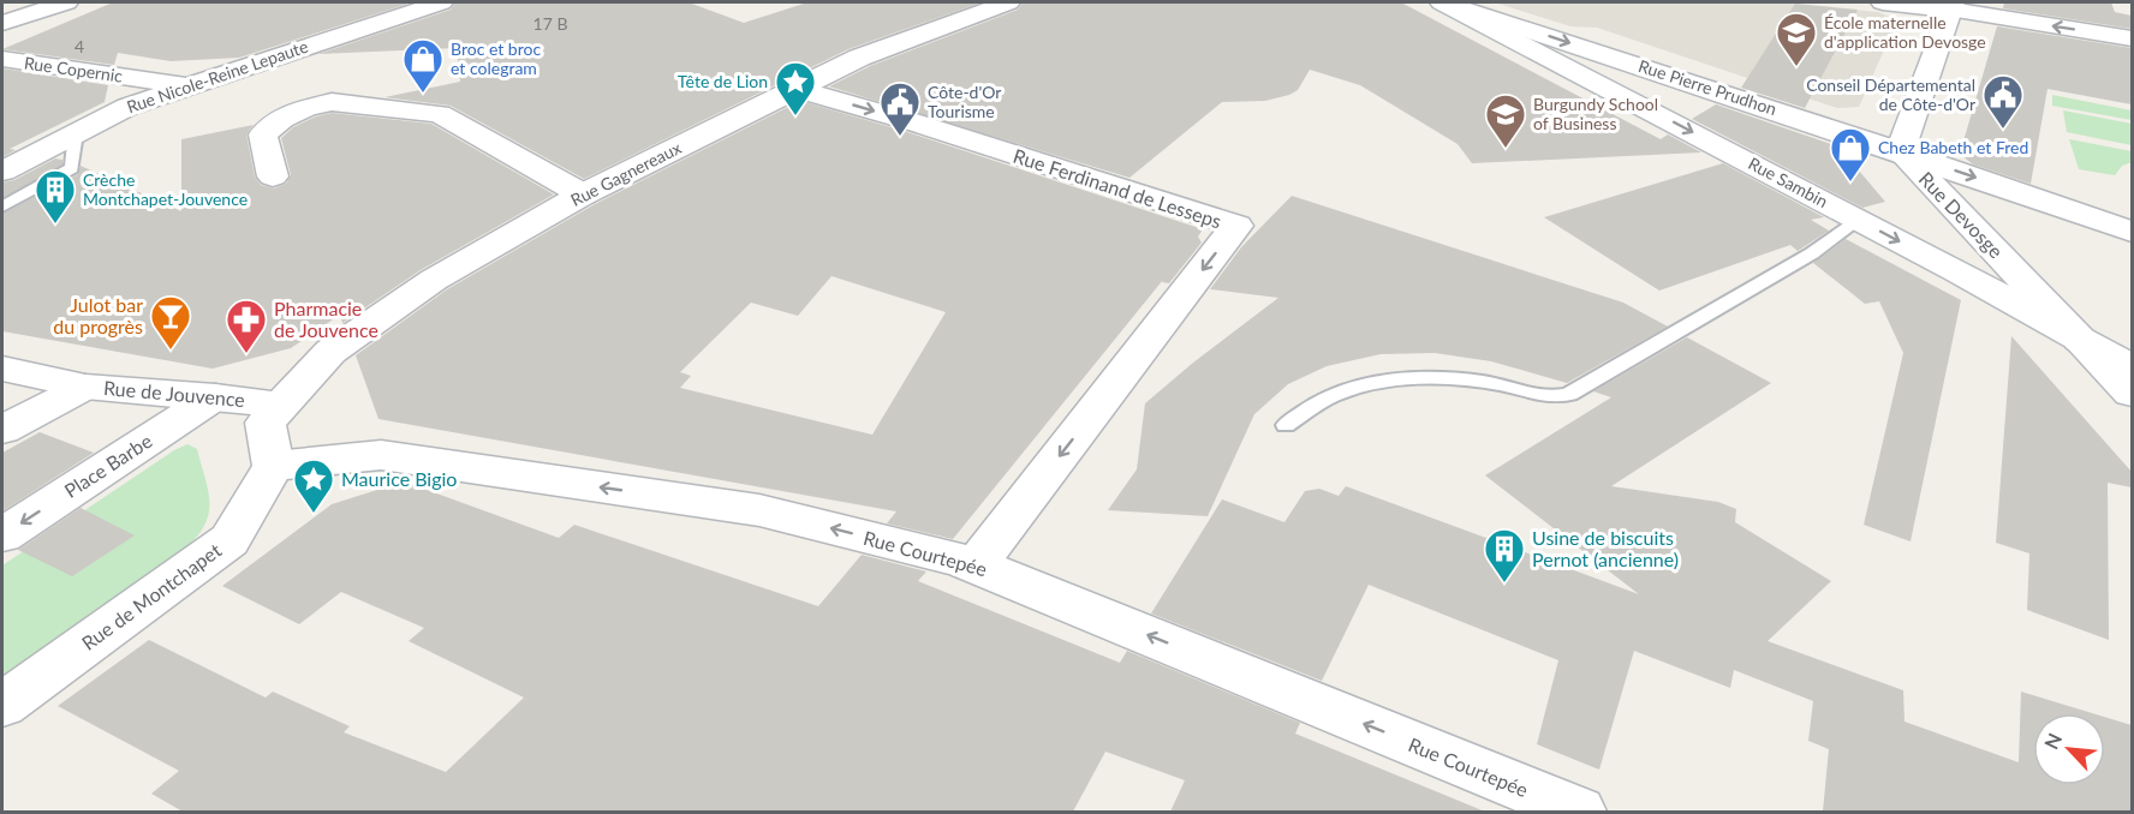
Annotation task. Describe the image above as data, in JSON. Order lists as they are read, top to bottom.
{
  "streets": {
    "street": [
      "Rue Copernic",
      "Rue Nicole-Reine Lepaute",
      "Rue Pierre Prudhon",
      "Rue Gagnereaux",
      "Rue Sambin",
      "Rue Ferdinand de Lesseps",
      "Rue Devosge",
      "Rue de Jouvence",
      "Place Barbe",
      "Rue Courtepée",
      "Rue de Montchapet"
    ]
  },
  "crossings": [
    ["Rue Copernic", "Rue Nicole-Reine Lepaute"],
    ["Rue Pierre Prudhon", "Rue Sambin"],
    ["Rue Pierre Prudhon", "Rue Devosge"],
    ["Rue Gagnereaux", "Rue Ferdinand de Lesseps"],
    ["Rue Gagnereaux", "Rue de Jouvence"],
    ["Rue Sambin", "Rue Devosge"],
    ["Rue Ferdinand de Lesseps", "Rue Courtepée"],
    ["Rue de Jouvence", "Place Barbe"],
    ["Rue de Jouvence", "Rue Courtepée"],
    ["Rue de Jouvence", "Rue de Montchapet"],
    ["Rue Courtepée", "Rue de Montchapet"]
  ],
  "one_way": ["Rue Courtepée"],
  "places": {
    "school or university": ["École maternelle d'application Devosge", "Burgundy School of Business"],
    "shop": ["Broc et broc et colegram", "Chez Babeth et Fred"],
    "place": ["Tête de Lion", "Maurice Bigio"],
    "public building": ["Conseil Départemental de Côte-d'Or", "Côte-d'Or Tourisme"],
    "building": ["Crèche Montchapet-Jouvence", "Usine de biscuits Pernot (ancienne)"],
    "bar": ["Julot bar du progrès"],
    "pharmacy": ["Pharmacie de Jouvence"]
  },
  "house_numbers": ["17 B", "4"],
  "north": "top left"
}
